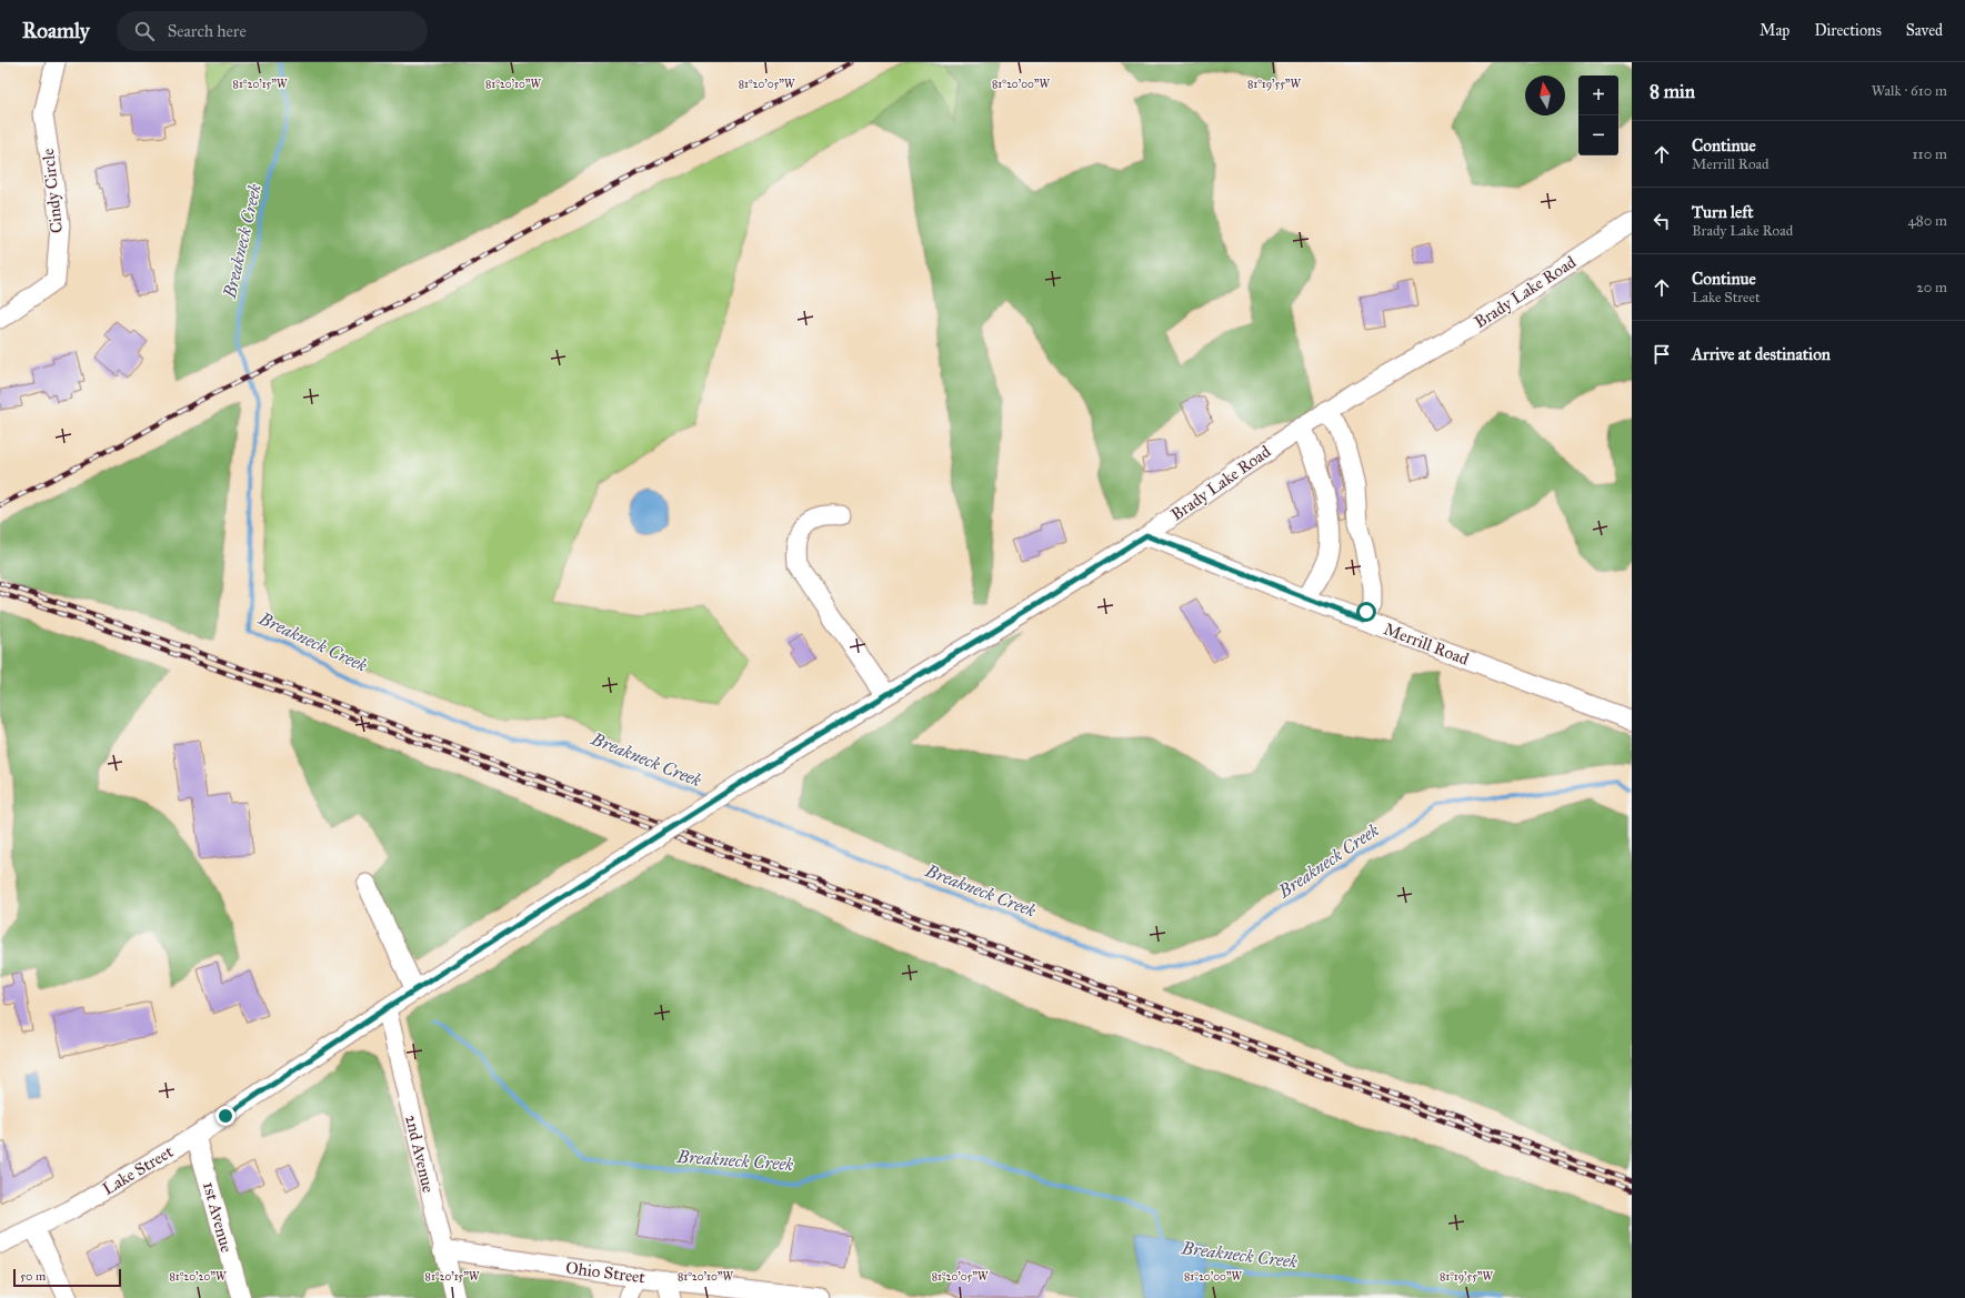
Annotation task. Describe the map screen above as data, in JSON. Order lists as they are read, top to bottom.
{
  "streets": {
    "street": [
      "Cindy Circle",
      "Brady Lake Road",
      "Merrill Road",
      "2nd Avenue",
      "Lake Street",
      "1st Avenue",
      "Ohio Street"
    ]
  },
  "crossings": [
    ["Brady Lake Road", "Merrill Road"],
    ["Brady Lake Road", "2nd Avenue"],
    ["Brady Lake Road", "Lake Street"],
    ["2nd Avenue", "Ohio Street"],
    ["Lake Street", "1st Avenue"]
  ],
  "water": ["Breakneck Creek"],
  "scale_bar": "50 m",
  "north": "top",
  "page": {
    "header": "Roamly",
    "search": "Search here",
    "nav": ["Map", "Directions", "Saved"],
    "heading": ["8 min", "Walk · 610 m"],
    "map_buttons": ["+", "−"],
    "list": [
      ["Continue", "Merrill Road", "110 m"],
      ["Turn left", "Brady Lake Road", "480 m"],
      ["Continue", "Lake Street", "20 m"],
      "Arrive at destination"
    ],
    "scale": "50 m"
  },
  "coordinates": [
    "81°20'15\"W",
    "81°20'10\"W",
    "81°20'05\"W",
    "81°20'00\"W",
    "81°19'55\"W",
    "81°20'20\"W"
  ]
}
